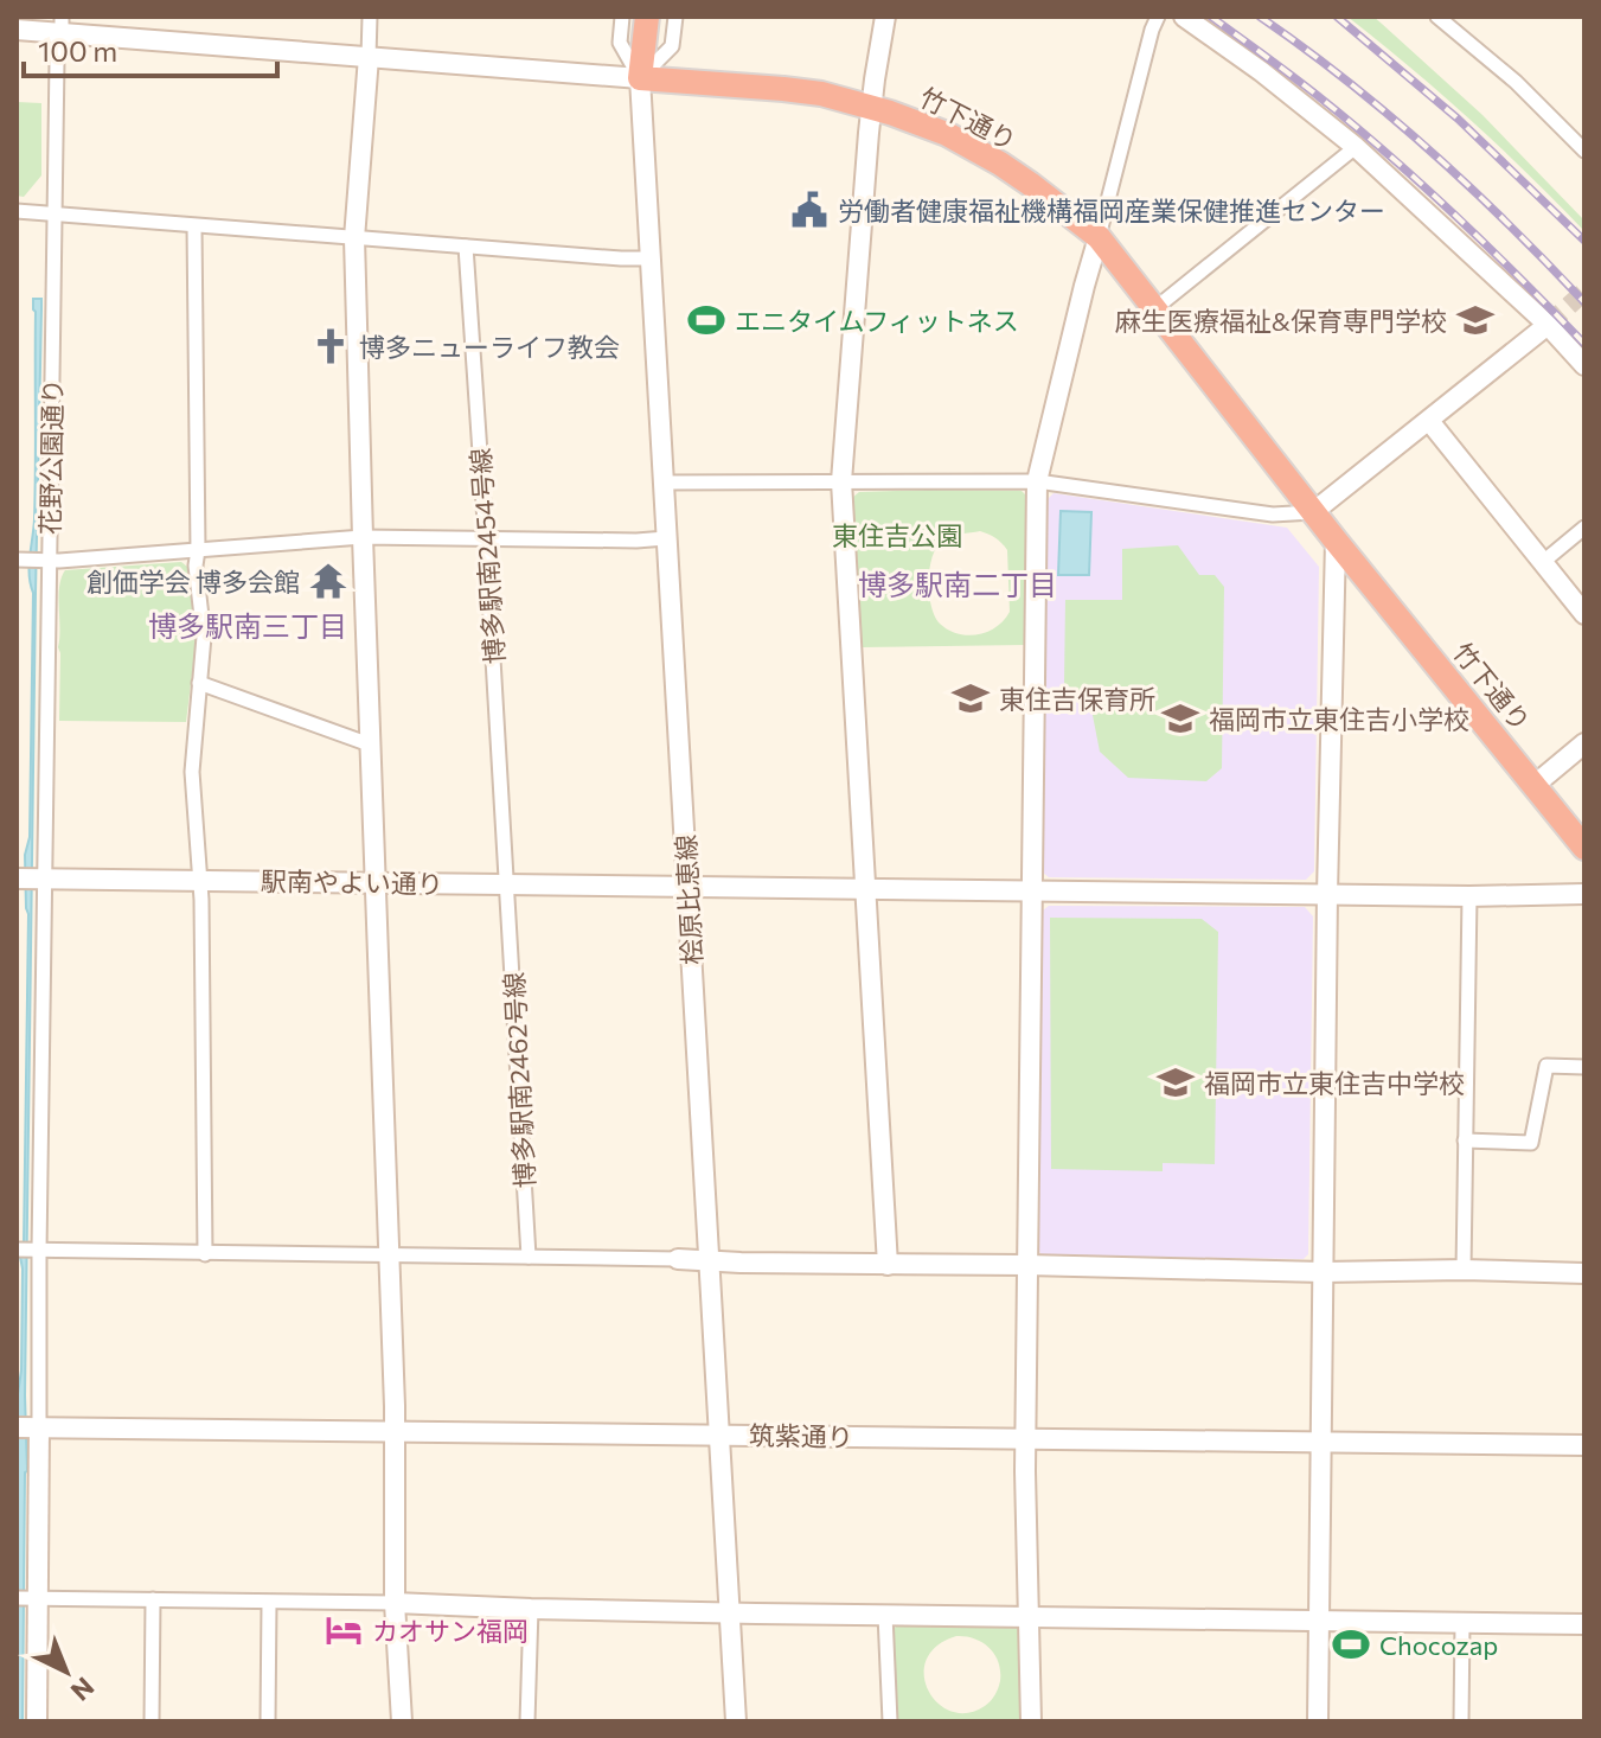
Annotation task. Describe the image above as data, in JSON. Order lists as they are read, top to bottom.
{
  "streets": {
    "highway": ["竹下通り"],
    "street": [
      "花野公園通り",
      "博多駅南2454号線",
      "駅南やよい通り",
      "桧原比恵線",
      "博多駅南2462号線",
      "筑紫通り"
    ]
  },
  "crossings": [
    ["竹下通り", "花野公園通り"],
    ["竹下通り", "桧原比恵線"],
    ["花野公園通り", "駅南やよい通り"],
    ["花野公園通り", "筑紫通り"],
    ["博多駅南2454号線", "駅南やよい通り"],
    ["博多駅南2454号線", "博多駅南2462号線"],
    ["駅南やよい通り", "桧原比恵線"],
    ["桧原比恵線", "筑紫通り"]
  ],
  "districts": ["博多駅南二丁目", "博多駅南三丁目"],
  "parks": ["東住吉公園"],
  "places": {
    "public building": ["労働者健康福祉機構福岡産業保健推進センター"],
    "sports": ["エニタイムフィットネス", "Chocozap"],
    "school or university": [
      "麻生医療福祉&保育専門学校",
      "東住吉保育所",
      "福岡市立東住吉小学校",
      "福岡市立東住吉中学校"
    ],
    "church": ["博多ニューライフ教会"],
    "temple": ["創価学会 博多会館"],
    "hotel": ["カオサン福岡"]
  },
  "scale_bar": "100 m",
  "north": "bottom right"
}
